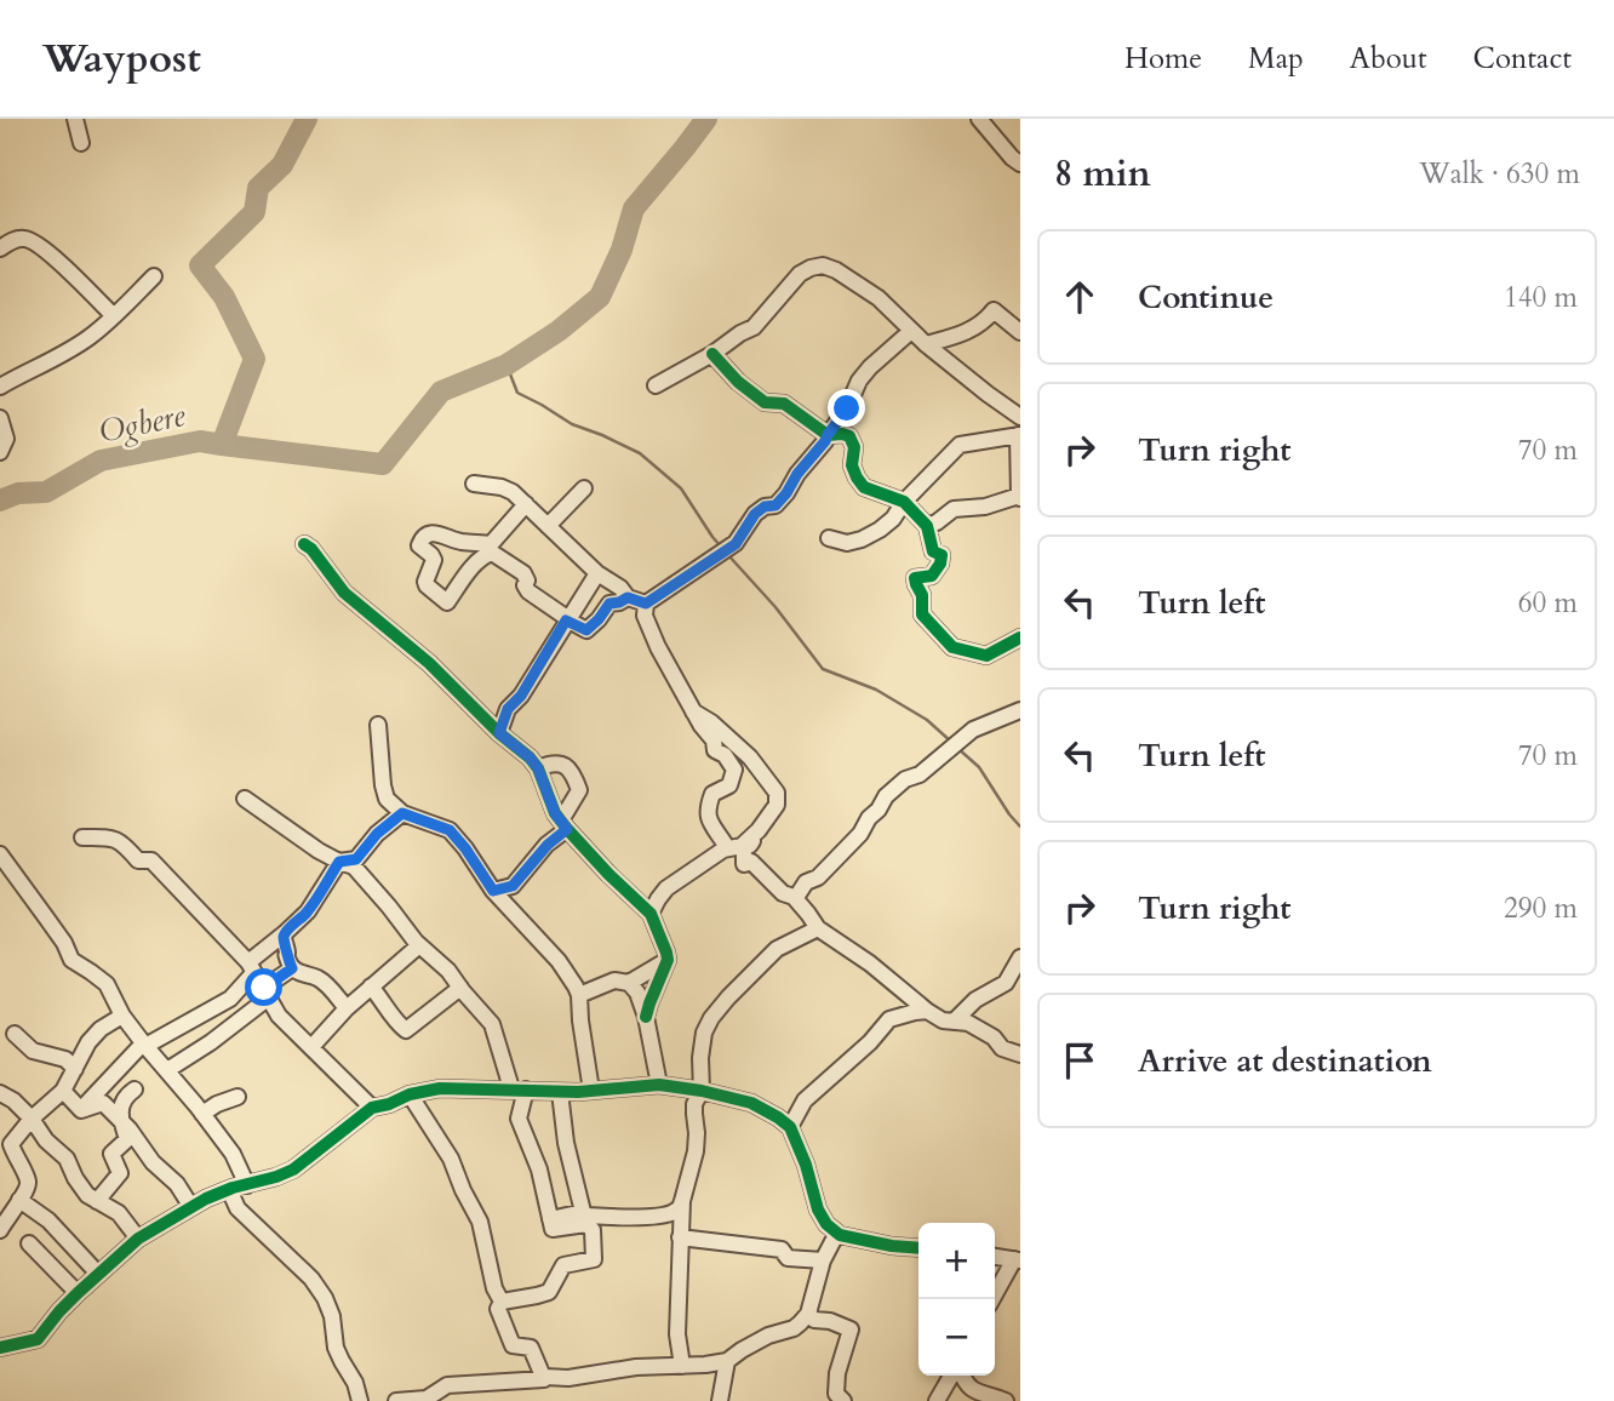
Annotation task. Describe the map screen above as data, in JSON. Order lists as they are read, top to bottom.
{
  "water": ["Ogbere"],
  "page": {
    "header": "Waypost",
    "nav": [
      "Home",
      "Map",
      "About",
      "Contact"
    ],
    "heading": ["8 min", "Walk · 630 m"],
    "list": [
      ["Continue", "140 m"],
      ["Turn right", "70 m"],
      ["Turn left", "60 m"],
      ["Turn left", "70 m"],
      ["Turn right", "290 m"],
      "Arrive at destination"
    ],
    "map_buttons": ["+", "−"]
  }
}
